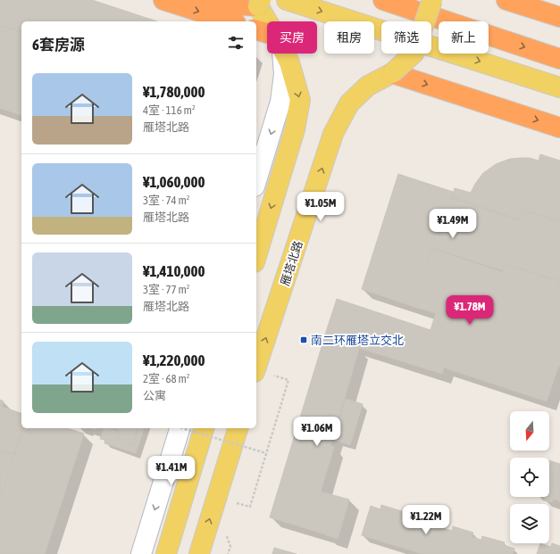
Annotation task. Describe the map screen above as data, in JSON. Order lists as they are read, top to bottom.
{
  "streets": {
    "main road": ["雁塔北路"]
  },
  "places": {
    "transit": ["南二环雁塔立交北"]
  },
  "north": "bottom",
  "page": {
    "chip": [
      "买房",
      "租房",
      "筛选",
      "新上"
    ],
    "heading": "6套房源",
    "list": [
      {
        "name": "¥1,780,000",
        "note": "4室 · 116 m² · 雁塔北路"
      },
      {
        "name": "¥1,060,000",
        "note": "3室 · 74 m² · 雁塔北路"
      },
      {
        "name": "¥1,410,000",
        "note": "3室 · 77 m² · 雁塔北路"
      },
      {
        "name": "¥1,220,000",
        "note": "2室 · 68 m² · 公寓"
      }
    ],
    "price": [
      "¥1.05M",
      "¥1.49M",
      "¥1.78M",
      "¥1.06M",
      "¥1.41M",
      "¥1.22M"
    ]
  }
}
